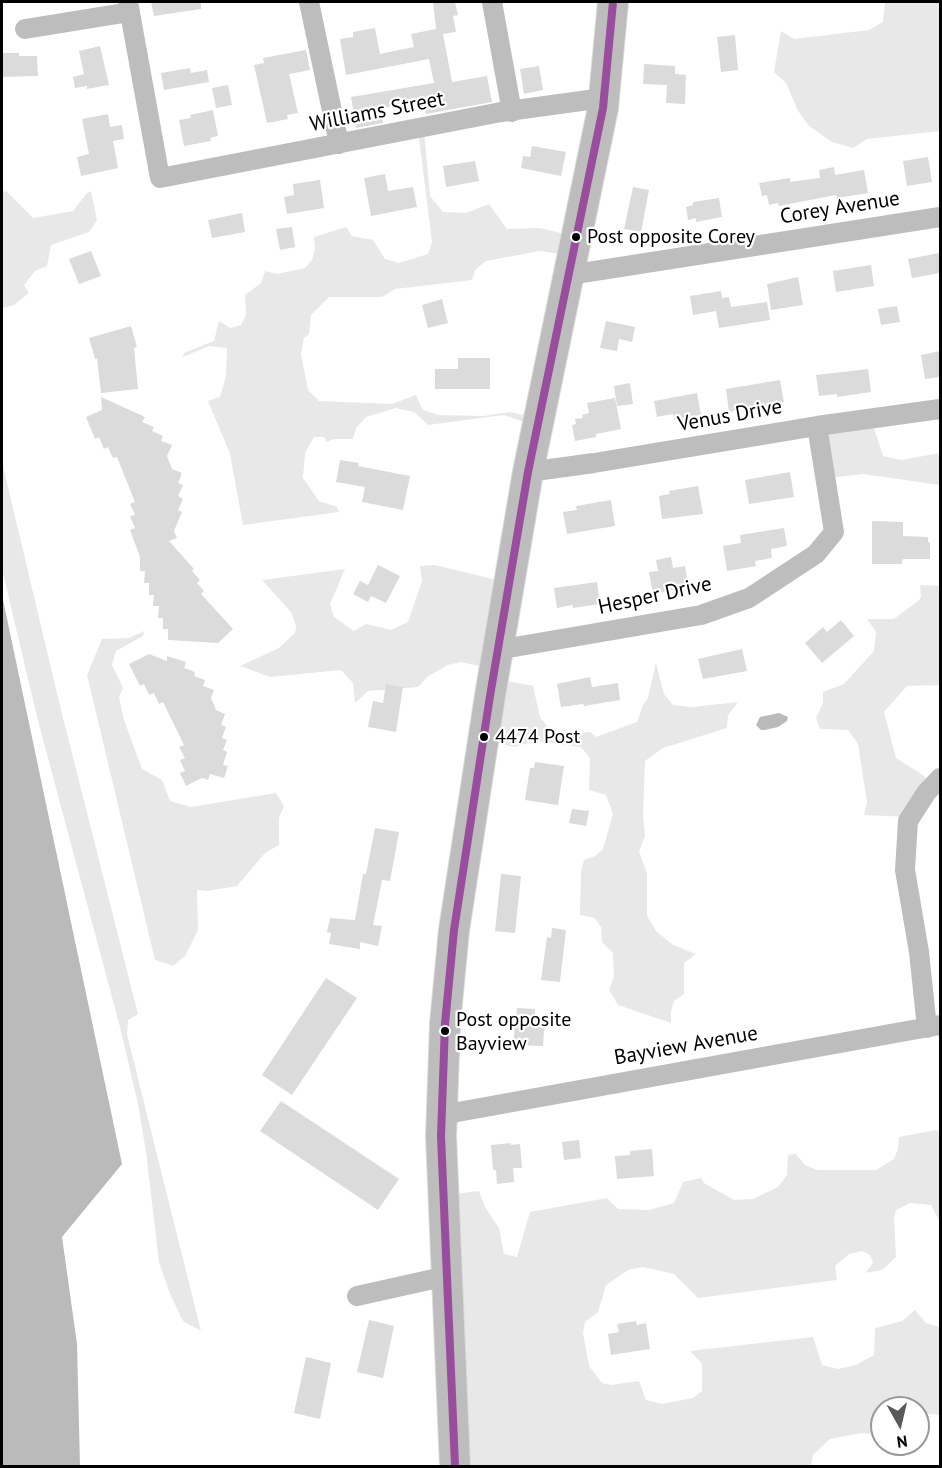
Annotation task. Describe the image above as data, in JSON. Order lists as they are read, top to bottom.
{
  "streets": {
    "street": [
      "Williams Street",
      "Corey Avenue",
      "Venus Drive",
      "Hesper Drive",
      "Bayview Avenue"
    ]
  },
  "crossings": [
    ["Venus Drive", "Hesper Drive"]
  ],
  "places": ["Post opposite Corey", "4474 Post", "Post opposite Bayview"],
  "north": "bottom"
}
